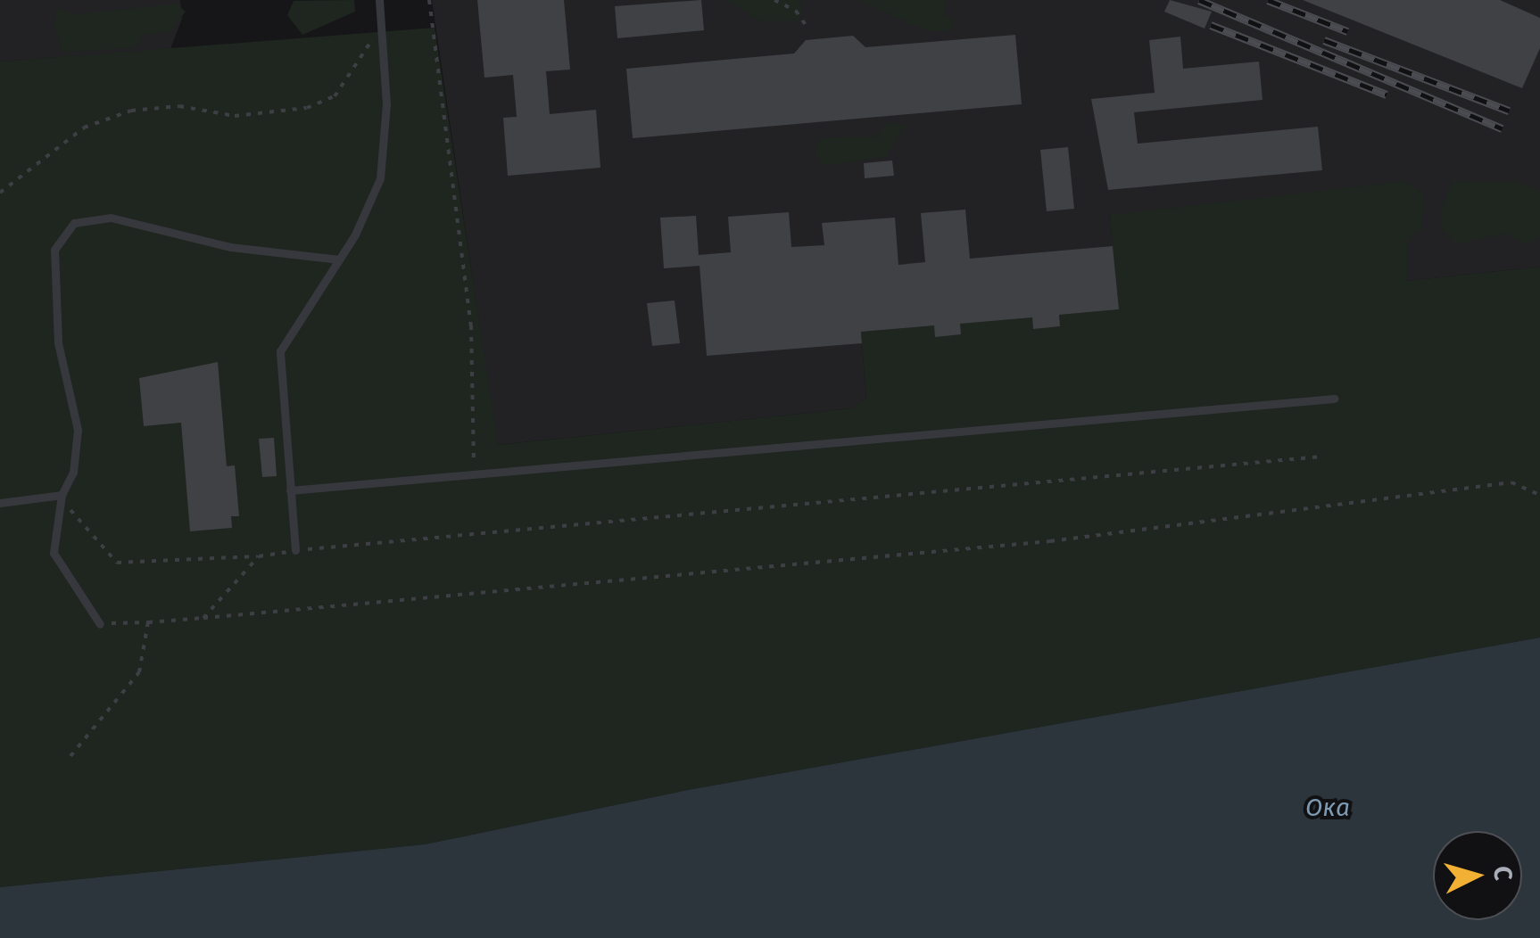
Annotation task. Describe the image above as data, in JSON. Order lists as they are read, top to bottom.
{
  "water": ["Ока"],
  "north": "right"
}
